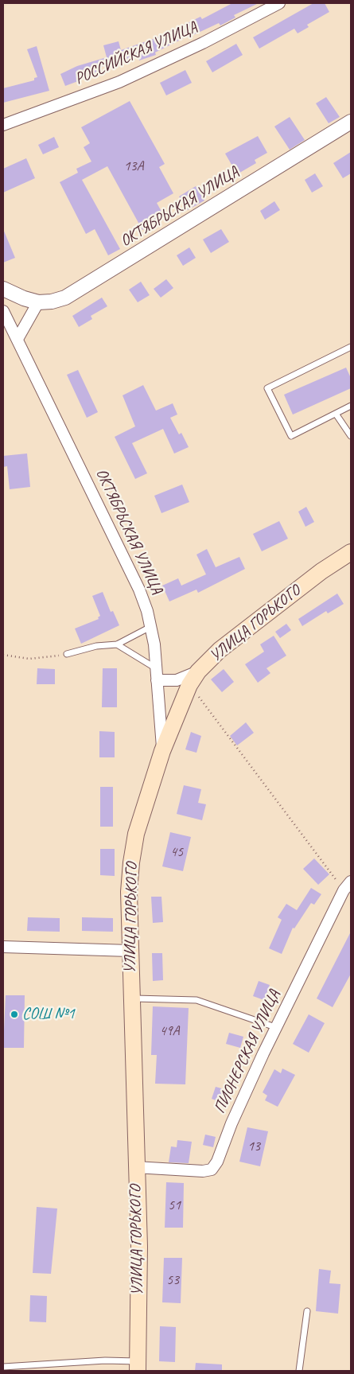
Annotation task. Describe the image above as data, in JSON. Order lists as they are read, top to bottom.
{
  "streets": {
    "main road": ["УЛИЦА ГОРЬКОГО"],
    "street": ["РОССИЙСКАЯ УЛИЦА", "ОКТЯБРЬСКАЯ УЛИЦА", "ПИОНЕРСКАЯ УЛИЦА"]
  },
  "crossings": [
    ["ОКТЯБРЬСКАЯ УЛИЦА", "УЛИЦА ГОРЬКОГО"],
    ["УЛИЦА ГОРЬКОГО", "ПИОНЕРСКАЯ УЛИЦА"]
  ],
  "places": ["СОШ №1"],
  "house_numbers": [
    "13А",
    "45",
    "49А",
    "13",
    "51",
    "53"
  ]
}
